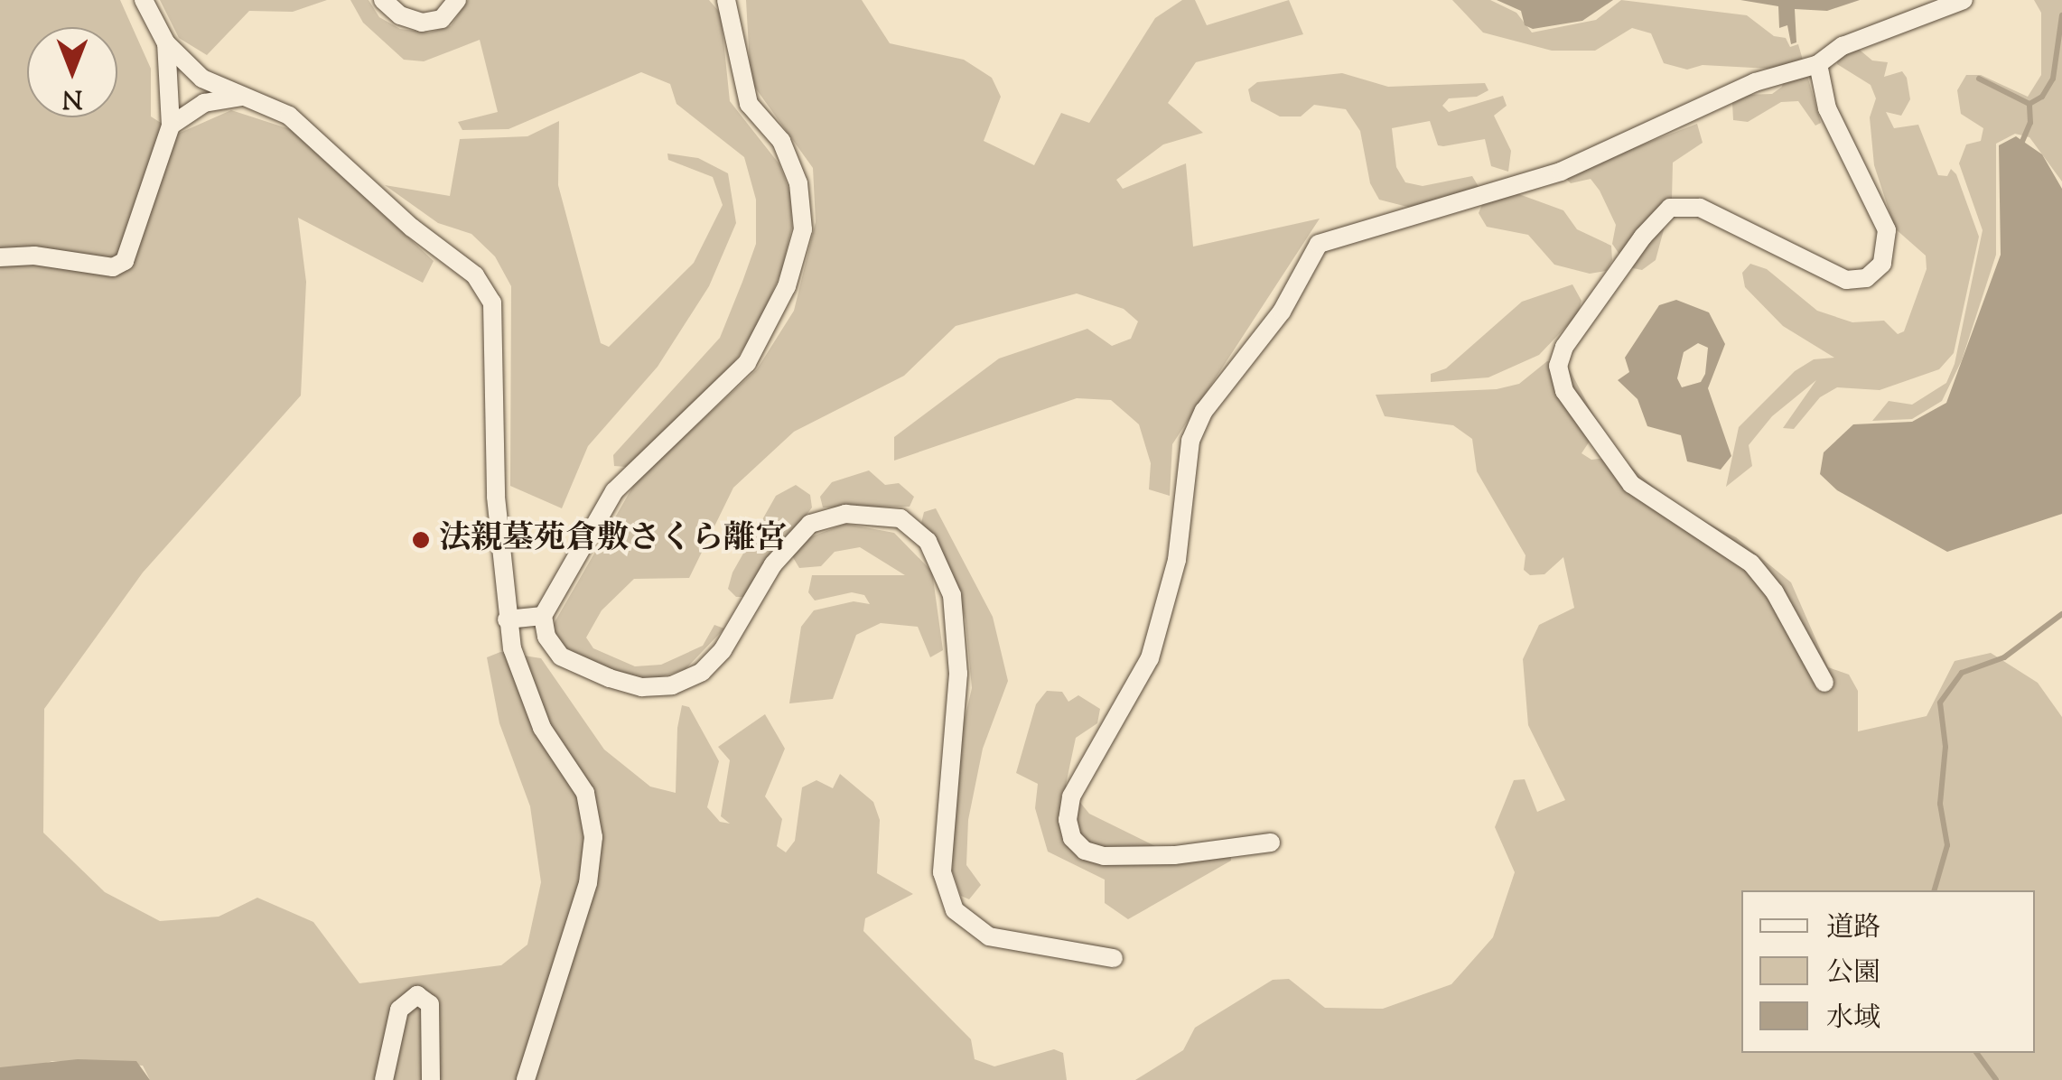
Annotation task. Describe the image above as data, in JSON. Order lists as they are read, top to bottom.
{
  "places": ["法親墓苑倉敷さくら離宮"],
  "legend": ["道路", "公園", "水域"],
  "north": "bottom"
}
